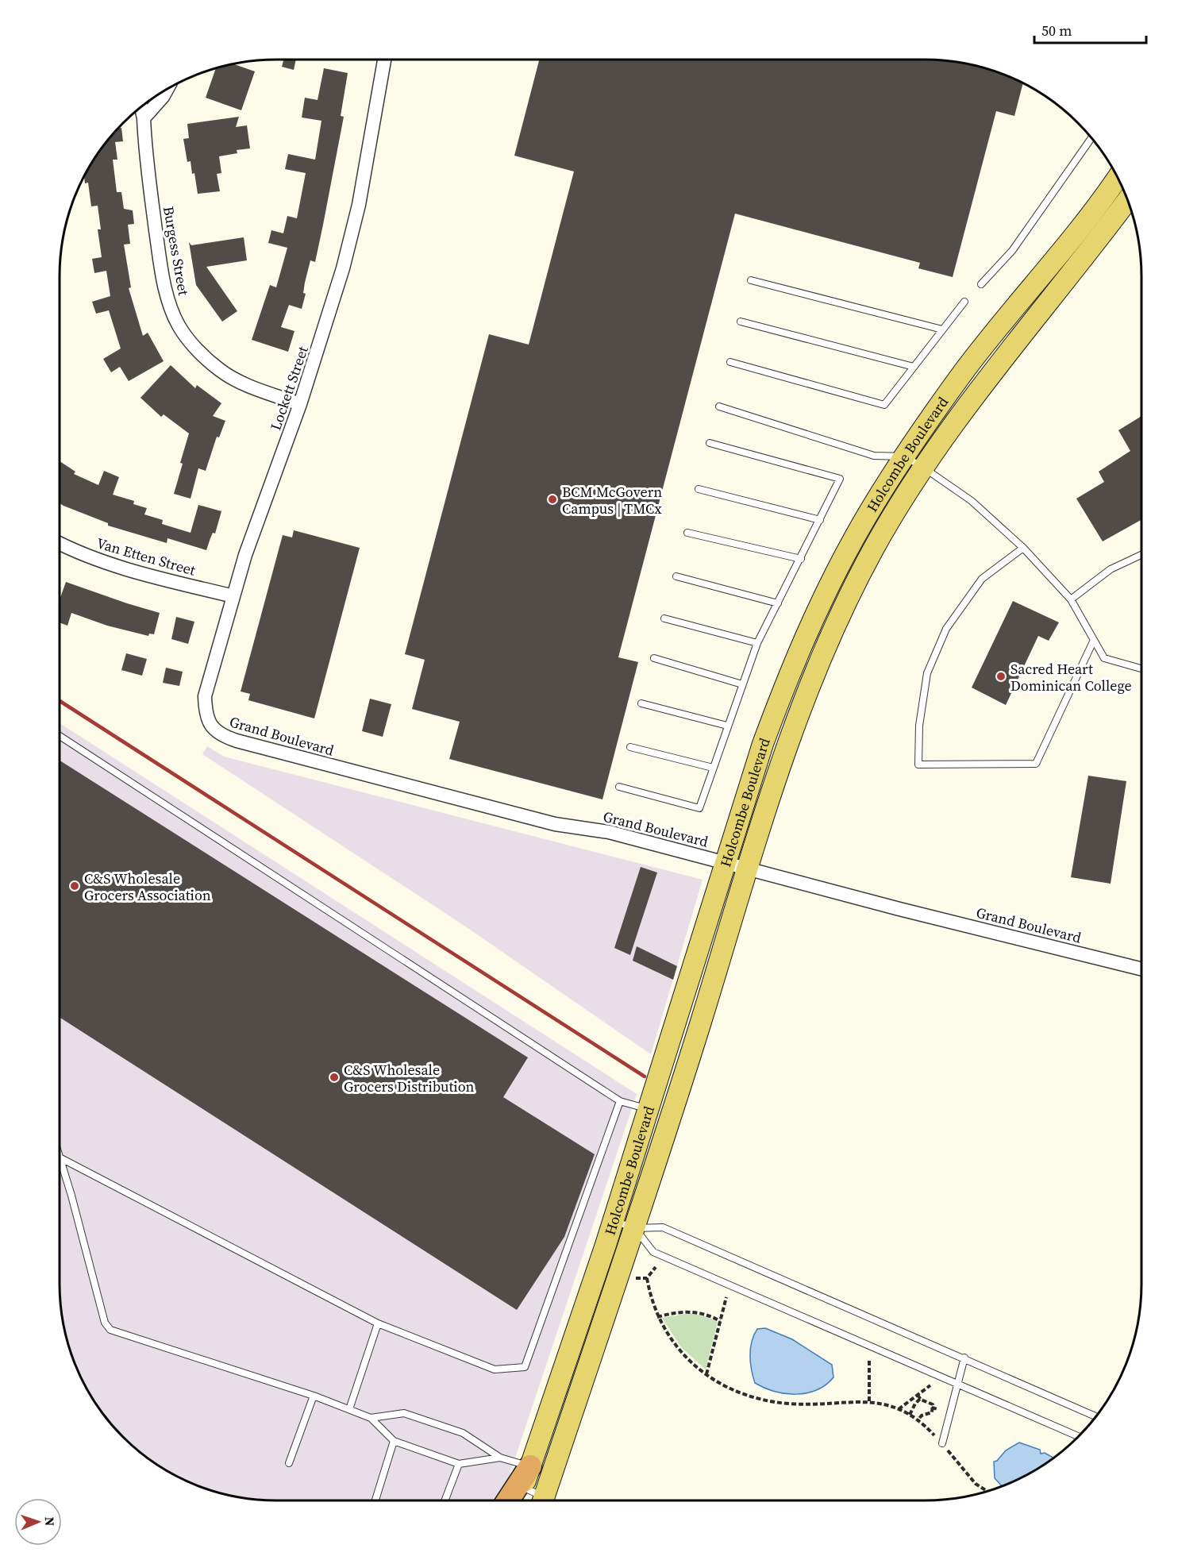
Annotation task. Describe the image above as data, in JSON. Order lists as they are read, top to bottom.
{
  "streets": {
    "main road": ["Holcombe Boulevard"],
    "street": [
      "Burgess Street",
      "Lockett Street",
      "Van Etten Street",
      "Grand Boulevard"
    ]
  },
  "crossings": [
    ["Burgess Street", "Lockett Street"],
    ["Lockett Street", "Van Etten Street"],
    ["Lockett Street", "Grand Boulevard"],
    ["Holcombe Boulevard", "Grand Boulevard"]
  ],
  "places": [
    "BCM McGovern Campus | TMCx",
    "Sacred Heart Dominican College",
    "C&S Wholesale Grocers Association",
    "C&S Wholesale Grocers Distribution"
  ],
  "scale_bar": "50 m",
  "north": "right"
}
